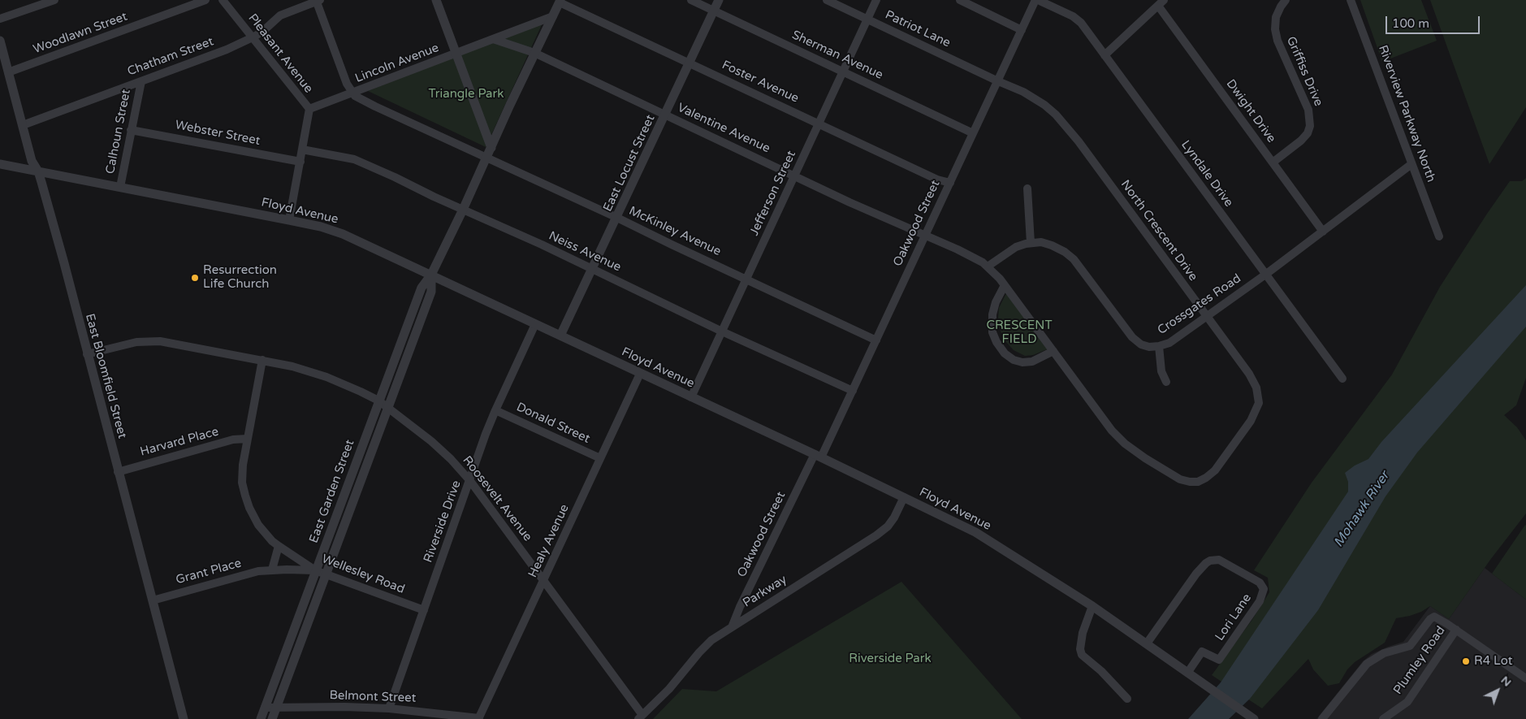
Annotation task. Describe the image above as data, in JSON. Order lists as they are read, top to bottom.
{
  "streets": {
    "street": [
      "Patriot Lane",
      "Woodlawn Street",
      "Pleasant Avenue",
      "Sherman Avenue",
      "Chatham Street",
      "Lincoln Avenue",
      "Griffiss Drive",
      "Foster Avenue",
      "Dwight Drive",
      "Riverview Parkway North",
      "Valentine Avenue",
      "Calhoun Street",
      "Webster Street",
      "East Locust Street",
      "Lyndale Drive",
      "Jefferson Street",
      "Floyd Avenue",
      "Oakwood Street",
      "North Crescent Drive",
      "McKinley Avenue",
      "Neiss Avenue",
      "Crossgates Road",
      "East Bloomfield Street",
      "Donald Street",
      "Harvard Place",
      "East Garden Street",
      "Roosevelt Avenue",
      "Riverside Drive",
      "Healy Avenue",
      "Grant Place",
      "Wellesley Road",
      "Parkway",
      "Lori Lane",
      "Plumley Road",
      "Belmont Street"
    ]
  },
  "crossings": [
    ["Patriot Lane", "Jefferson Street"],
    ["Patriot Lane", "Oakwood Street"],
    ["Patriot Lane", "North Crescent Drive"],
    ["Woodlawn Street", "East Bloomfield Street"],
    ["Pleasant Avenue", "Chatham Street"],
    ["Pleasant Avenue", "Lincoln Avenue"],
    ["Pleasant Avenue", "Webster Street"],
    ["Pleasant Avenue", "Floyd Avenue"],
    ["Pleasant Avenue", "Neiss Avenue"],
    ["Sherman Avenue", "East Locust Street"],
    ["Sherman Avenue", "Jefferson Street"],
    ["Sherman Avenue", "Oakwood Street"],
    ["Chatham Street", "Calhoun Street"],
    ["Chatham Street", "East Bloomfield Street"],
    ["Lincoln Avenue", "McKinley Avenue"],
    ["Lincoln Avenue", "East Garden Street"],
    ["Griffiss Drive", "Dwight Drive"],
    ["Foster Avenue", "East Locust Street"],
    ["Foster Avenue", "Jefferson Street"],
    ["Foster Avenue", "Oakwood Street"],
    ["Foster Avenue", "East Garden Street"],
    ["Dwight Drive", "Crossgates Road"],
    ["Riverview Parkway North", "Crossgates Road"],
    ["Valentine Avenue", "East Locust Street"],
    ["Valentine Avenue", "Jefferson Street"],
    ["Valentine Avenue", "Oakwood Street"],
    ["Valentine Avenue", "East Garden Street"],
    ["Calhoun Street", "Webster Street"],
    ["Calhoun Street", "Floyd Avenue"],
    ["East Locust Street", "Floyd Avenue"],
    ["East Locust Street", "McKinley Avenue"],
    ["East Locust Street", "Neiss Avenue"],
    ["Lyndale Drive", "Oakwood Street"],
    ["Lyndale Drive", "Crossgates Road"],
    ["Jefferson Street", "Floyd Avenue"],
    ["Jefferson Street", "McKinley Avenue"],
    ["Jefferson Street", "Neiss Avenue"],
    ["Floyd Avenue", "Oakwood Street"],
    ["Floyd Avenue", "East Bloomfield Street"],
    ["Floyd Avenue", "East Garden Street"],
    ["Floyd Avenue", "Riverside Drive"],
    ["Floyd Avenue", "Healy Avenue"],
    ["Floyd Avenue", "Parkway"],
    ["Floyd Avenue", "Lori Lane"],
    ["Oakwood Street", "North Crescent Drive"],
    ["Oakwood Street", "McKinley Avenue"],
    ["Oakwood Street", "Neiss Avenue"],
    ["Oakwood Street", "Parkway"],
    ["North Crescent Drive", "Crossgates Road"],
    ["McKinley Avenue", "East Garden Street"],
    ["Neiss Avenue", "East Garden Street"],
    ["East Bloomfield Street", "Harvard Place"],
    ["East Bloomfield Street", "Roosevelt Avenue"],
    ["East Bloomfield Street", "Grant Place"],
    ["Donald Street", "Riverside Drive"],
    ["Donald Street", "Healy Avenue"],
    ["Harvard Place", "Wellesley Road"],
    ["East Garden Street", "Roosevelt Avenue"],
    ["East Garden Street", "Grant Place"],
    ["East Garden Street", "Wellesley Road"],
    ["East Garden Street", "Belmont Street"],
    ["Roosevelt Avenue", "Riverside Drive"],
    ["Roosevelt Avenue", "Healy Avenue"],
    ["Roosevelt Avenue", "Wellesley Road"],
    ["Roosevelt Avenue", "Parkway"],
    ["Riverside Drive", "Wellesley Road"],
    ["Riverside Drive", "Belmont Street"],
    ["Healy Avenue", "Belmont Street"],
    ["Grant Place", "Wellesley Road"]
  ],
  "water": ["Mohawk River"],
  "parks": ["Triangle Park", "CRESCENT FIELD", "Riverside Park"],
  "places": ["Resurrection Life Church", "R4 Lot"],
  "scale_bar": "100 m",
  "north": "top right"
}
